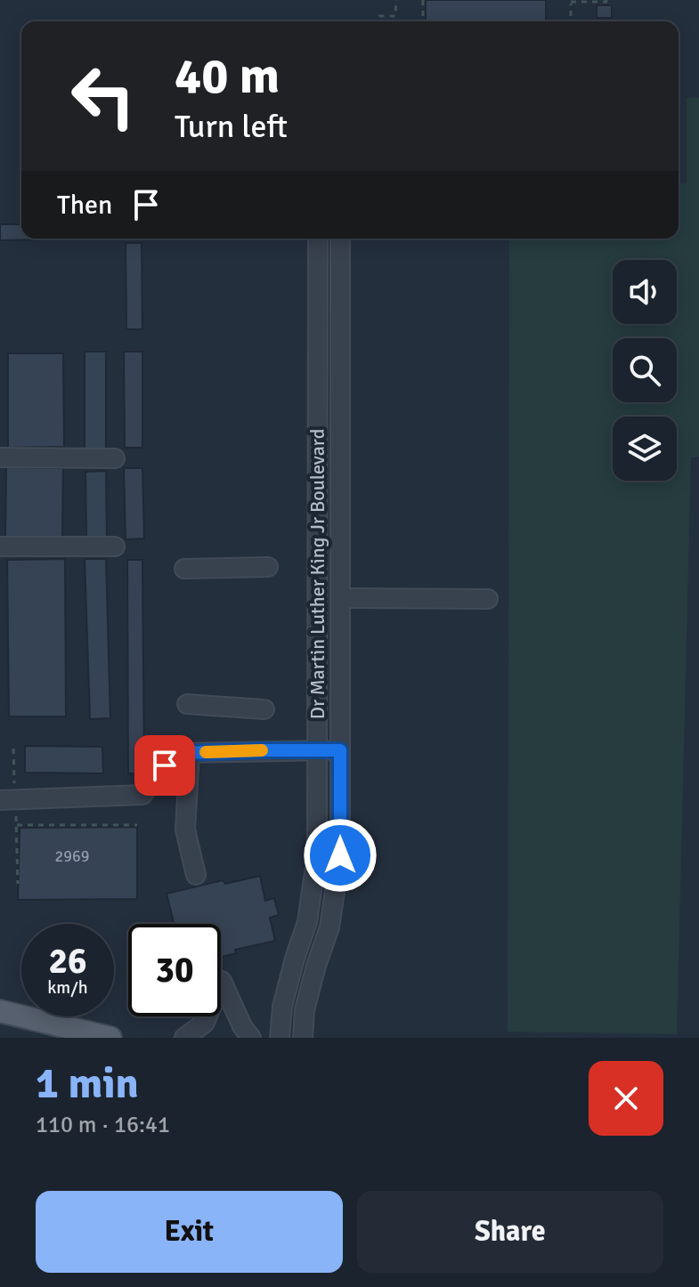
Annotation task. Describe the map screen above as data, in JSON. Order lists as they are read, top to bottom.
{
  "streets": {
    "street": ["Dr Martin Luther King Jr Boulevard"]
  },
  "house_numbers": ["2969"],
  "page": {
    "turn": ["40 m", "Turn left"],
    "then": "Then",
    "speed": "26 km/h",
    "limit": "30",
    "heading": ["1 min", "110 m · 16:41"],
    "buttons": ["Exit", "Share"]
  }
}
